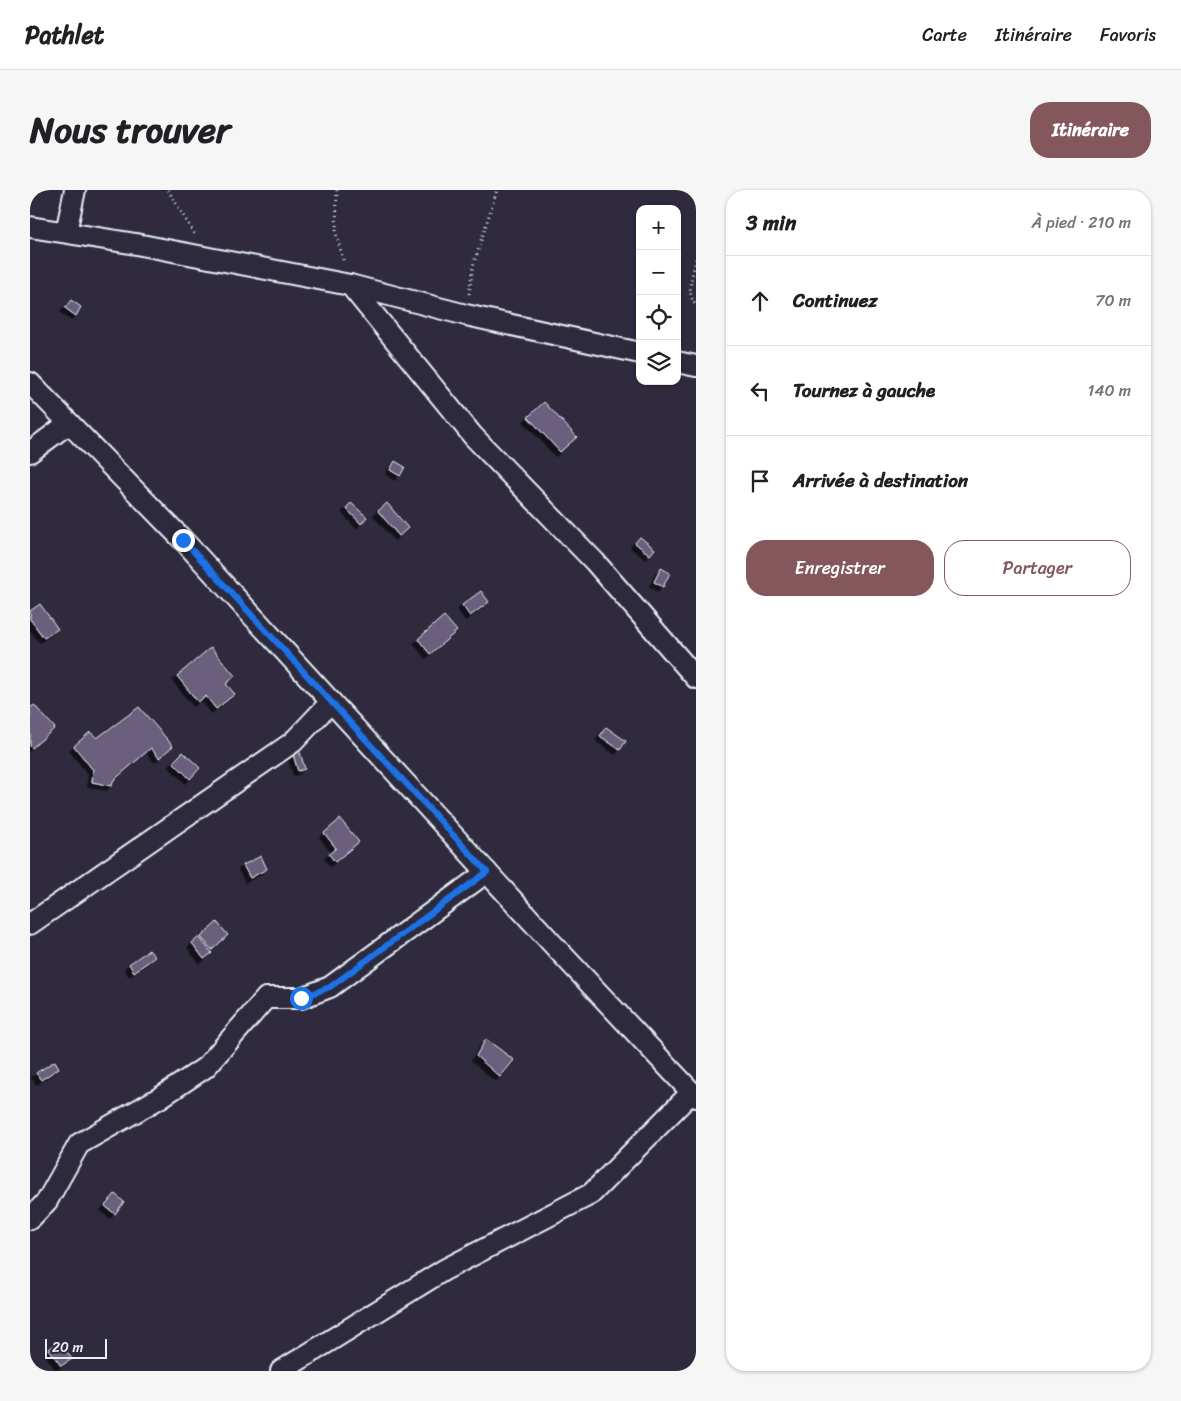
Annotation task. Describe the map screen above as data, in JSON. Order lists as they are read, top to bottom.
{
  "scale_bar": "20 m",
  "page": {
    "header": "Pathlet",
    "nav": ["Carte", "Itinéraire", "Favoris"],
    "title": "Nous trouver",
    "buttons": [
      "Itinéraire",
      ["Enregistrer", "Partager"]
    ],
    "heading": ["3 min", "À pied · 210 m"],
    "map_buttons": ["+", "−"],
    "list": [
      ["Continuez", "70 m"],
      ["Tournez à gauche", "140 m"],
      "Arrivée à destination"
    ],
    "scale": "20 m"
  }
}
